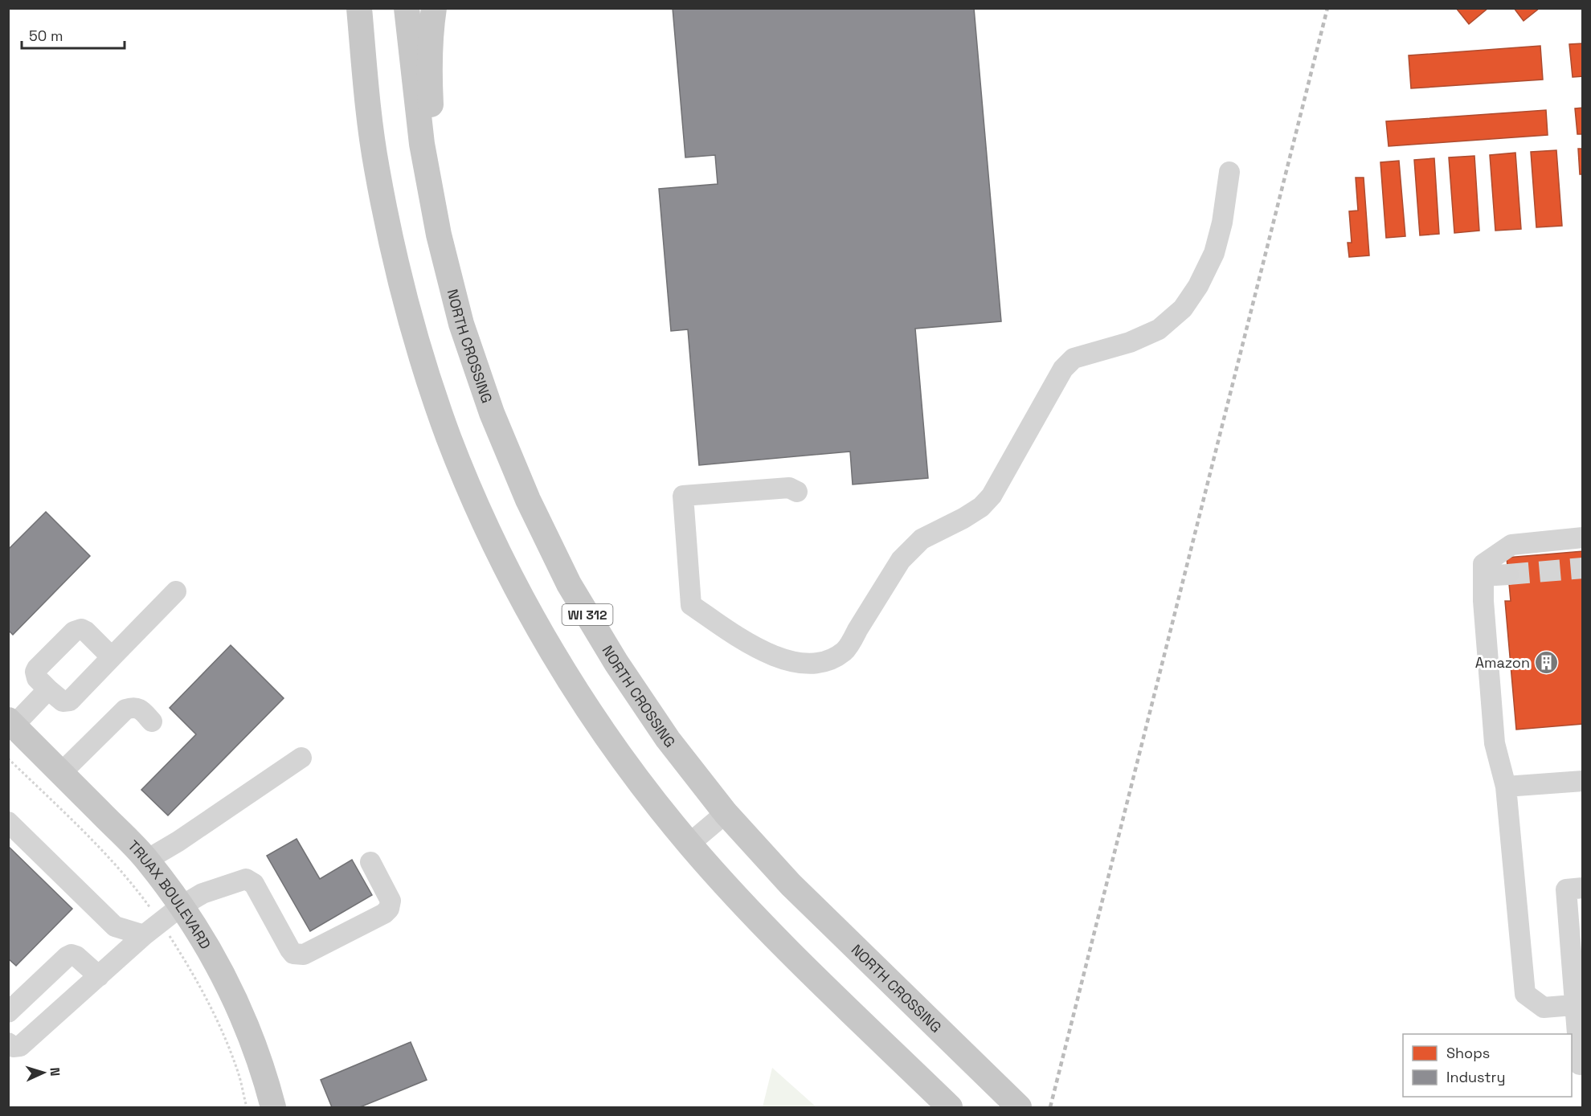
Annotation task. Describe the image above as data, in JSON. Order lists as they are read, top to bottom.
{
  "streets": {
    "main road": ["NORTH CROSSING", "WI 312", "TRUAX BOULEVARD"]
  },
  "places": {
    "building": ["Amazon"]
  },
  "legend": ["Shops", "Industry"],
  "scale_bar": "50 m",
  "north": "right"
}
